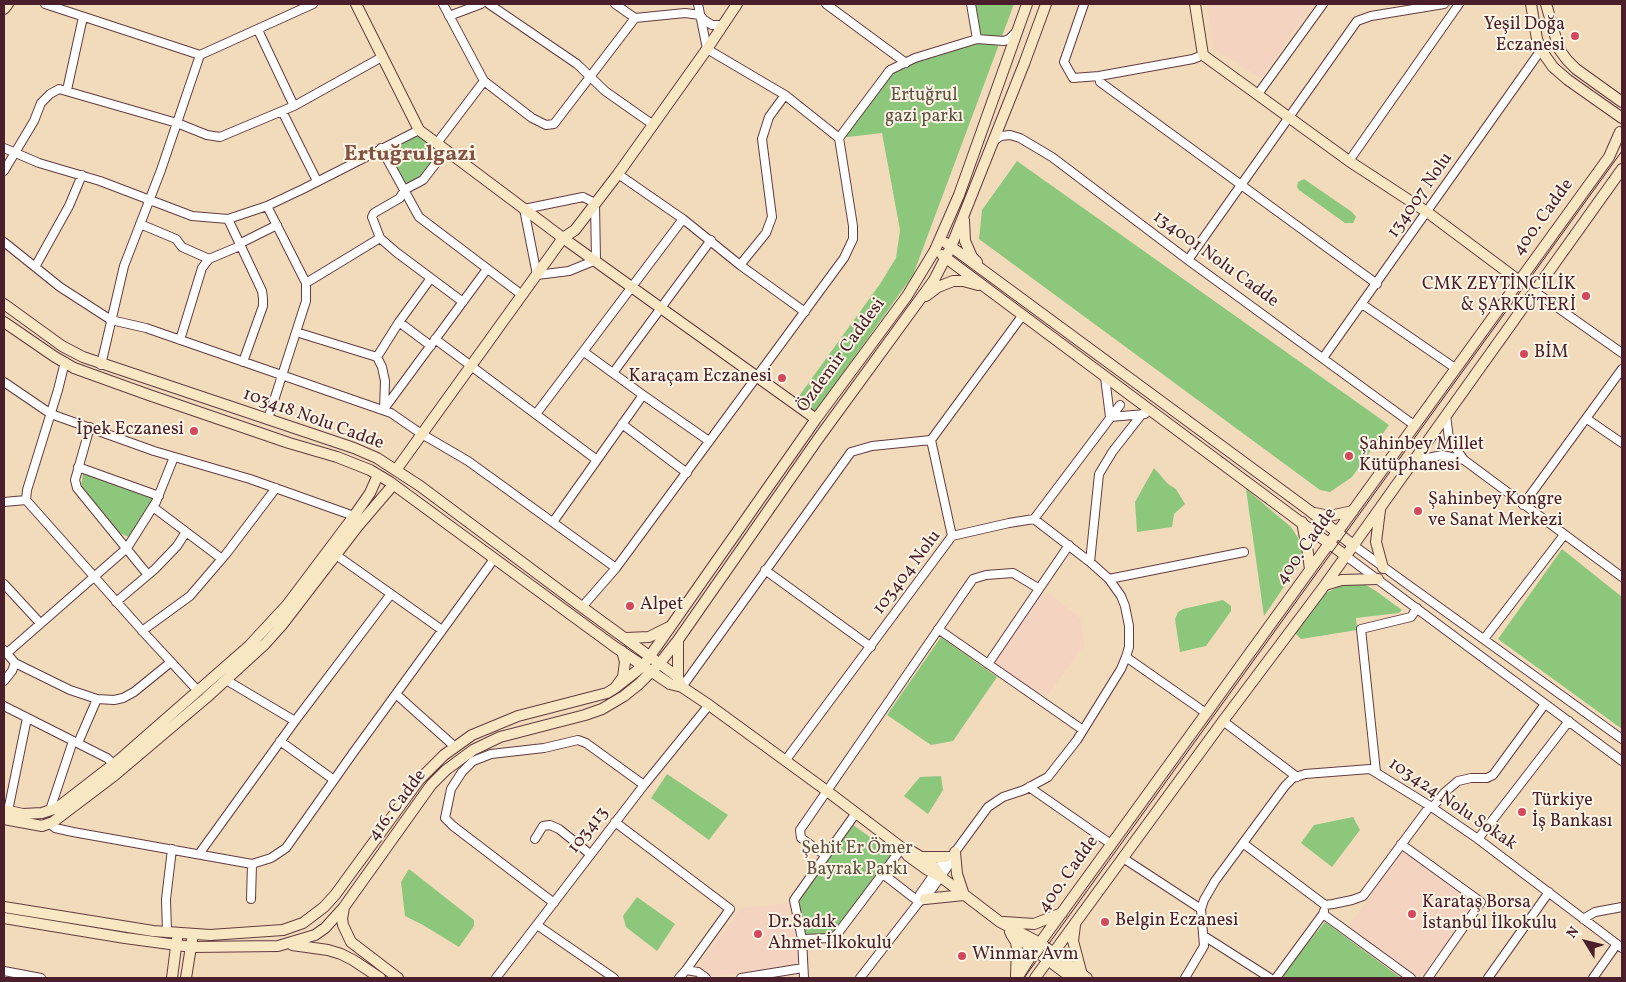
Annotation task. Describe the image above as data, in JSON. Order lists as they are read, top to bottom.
{
  "streets": {
    "main road": [
      "400. Cadde",
      "Özdemir Caddesi",
      "103418 Nolu Cadde",
      "416. Cadde"
    ],
    "street": [
      "134007 Nolu",
      "134001 Nolu Cadde",
      "103404 Nolu",
      "103424 Nolu Sokak",
      "103413"
    ]
  },
  "crossings": [
    ["134007 Nolu", "134001 Nolu Cadde"],
    ["400. Cadde", "134001 Nolu Cadde"],
    ["134001 Nolu Cadde", "Özdemir Caddesi"],
    ["Özdemir Caddesi", "103418 Nolu Cadde"],
    ["Özdemir Caddesi", "416. Cadde"],
    ["103418 Nolu Cadde", "103404 Nolu"],
    ["103418 Nolu Cadde", "416. Cadde"],
    ["103418 Nolu Cadde", "103413"]
  ],
  "districts": ["Ertuğrulgazi"],
  "parks": ["Ertuğrul gazi parkı", "Şehit Er Ömer Bayrak Parkı"],
  "places": [
    "Yeşil Doğa Eczanesi",
    "CMK ZEYTİNCİLİK & ŞARKÜTERİ",
    "BİM",
    "Karaçam Eczanesi",
    "İpek Eczanesi",
    "Şahinbey Millet Kütüphanesi",
    "Şahinbey Kongre ve Sanat Merkezi",
    "Alpet",
    "Türkiye İş Bankası",
    "Karataş Borsa İstanbul İlkokulu",
    "Belgin Eczanesi",
    "Dr.Sadık Ahmet İlkokulu",
    "Winmar Avm"
  ],
  "north": "top left"
}
